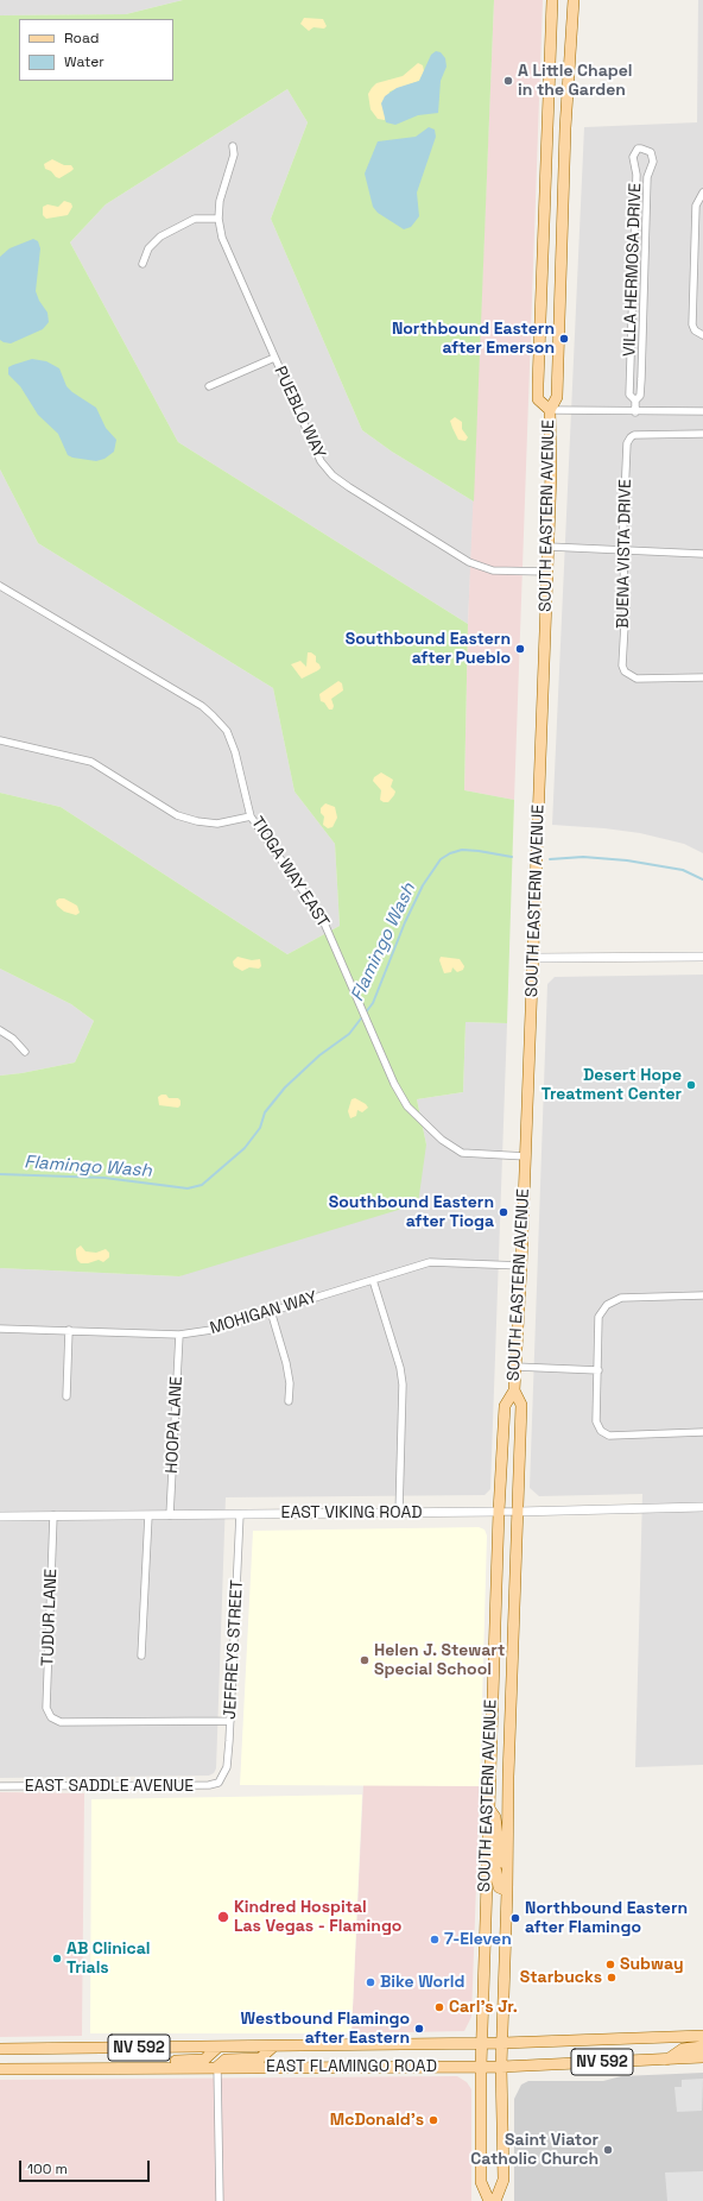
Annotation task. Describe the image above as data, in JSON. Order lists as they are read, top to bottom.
{
  "streets": {
    "main road": ["SOUTH EASTERN AVENUE", "NV 592", "EAST FLAMINGO ROAD"],
    "street": [
      "VILLA HERMOSA DRIVE",
      "PUEBLO WAY",
      "BUENA VISTA DRIVE",
      "TIOGA WAY EAST",
      "MOHIGAN WAY",
      "HOOPA LANE",
      "EAST VIKING ROAD",
      "TUDUR LANE",
      "JEFFREYS STREET",
      "EAST SADDLE AVENUE"
    ]
  },
  "crossings": [
    ["PUEBLO WAY", "SOUTH EASTERN AVENUE"],
    ["SOUTH EASTERN AVENUE", "TIOGA WAY EAST"],
    ["SOUTH EASTERN AVENUE", "MOHIGAN WAY"],
    ["SOUTH EASTERN AVENUE", "EAST VIKING ROAD"],
    ["SOUTH EASTERN AVENUE", "EAST FLAMINGO ROAD"],
    ["MOHIGAN WAY", "HOOPA LANE"],
    ["HOOPA LANE", "EAST VIKING ROAD"],
    ["EAST VIKING ROAD", "TUDUR LANE"],
    ["EAST VIKING ROAD", "JEFFREYS STREET"],
    ["TUDUR LANE", "JEFFREYS STREET"],
    ["JEFFREYS STREET", "EAST SADDLE AVENUE"]
  ],
  "water": ["Flamingo Wash"],
  "places": [
    "A Little Chapel in the Garden",
    "Northbound Eastern after Emerson",
    "Southbound Eastern after Pueblo",
    "Desert Hope Treatment Center",
    "Southbound Eastern after Tioga",
    "Helen J. Stewart Special School",
    "Kindred Hospital Las Vegas - Flamingo",
    "Northbound Eastern after Flamingo",
    "7-Eleven",
    "AB Clinical Trials",
    "Subway",
    "Starbucks",
    "Bike World",
    "Carl's Jr.",
    "Westbound Flamingo after Eastern",
    "McDonald's",
    "Saint Viator Catholic Church"
  ],
  "legend": ["Road", "Water"],
  "scale_bar": "100 m"
}
